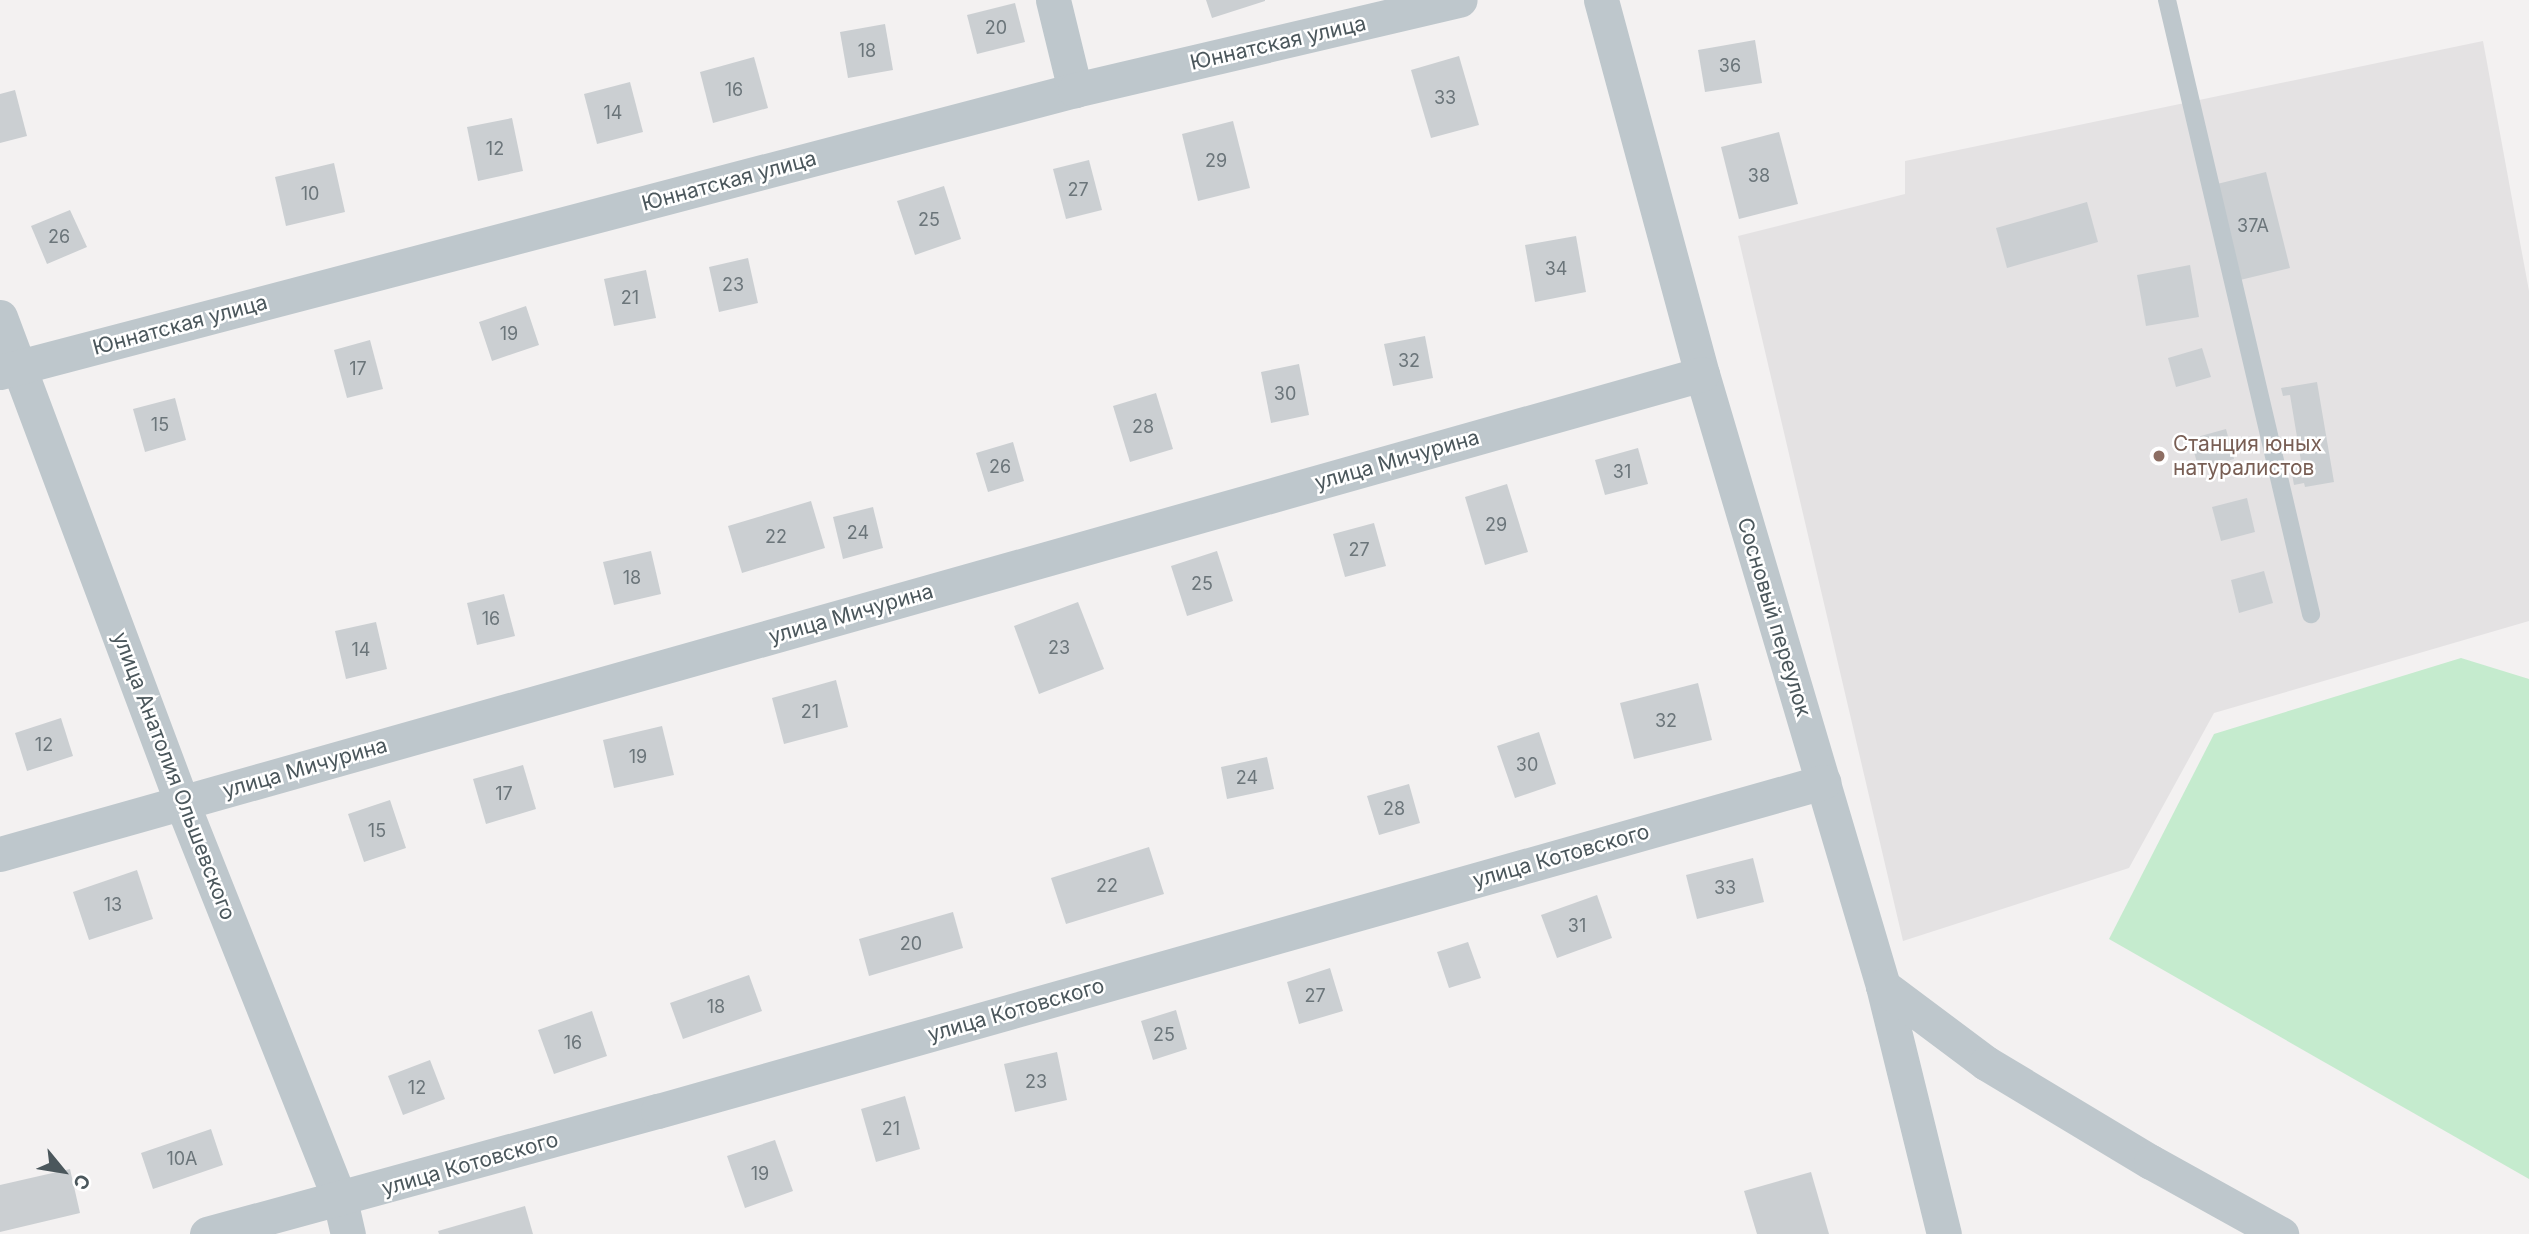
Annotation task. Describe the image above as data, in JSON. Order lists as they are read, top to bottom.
{
  "streets": {
    "street": [
      "Юннатская улица",
      "улица Мичурина",
      "Сосновый переулок",
      "улица Анатолия Ольшевского",
      "улица Котовского"
    ]
  },
  "crossings": [
    ["Юннатская улица", "улица Анатолия Ольшевского"],
    ["улица Мичурина", "Сосновый переулок"],
    ["улица Мичурина", "улица Анатолия Ольшевского"],
    ["Сосновый переулок", "улица Котовского"],
    ["улица Анатолия Ольшевского", "улица Котовского"]
  ],
  "places": ["Станция юных натуралистов"],
  "house_numbers": [
    "20",
    "18",
    "36",
    "16",
    "33",
    "14",
    "12",
    "29",
    "38",
    "27",
    "10",
    "25",
    "37А",
    "26",
    "34",
    "23",
    "21",
    "19",
    "32",
    "17",
    "30",
    "15",
    "28",
    "26",
    "31",
    "29",
    "24",
    "22",
    "27",
    "18",
    "25",
    "16",
    "23",
    "14",
    "21",
    "32",
    "12",
    "19",
    "30",
    "24",
    "17",
    "28",
    "15",
    "22",
    "33",
    "13",
    "31",
    "20",
    "27",
    "18",
    "25",
    "16",
    "23",
    "12",
    "21",
    "10А",
    "19"
  ],
  "north": "bottom right"
}
